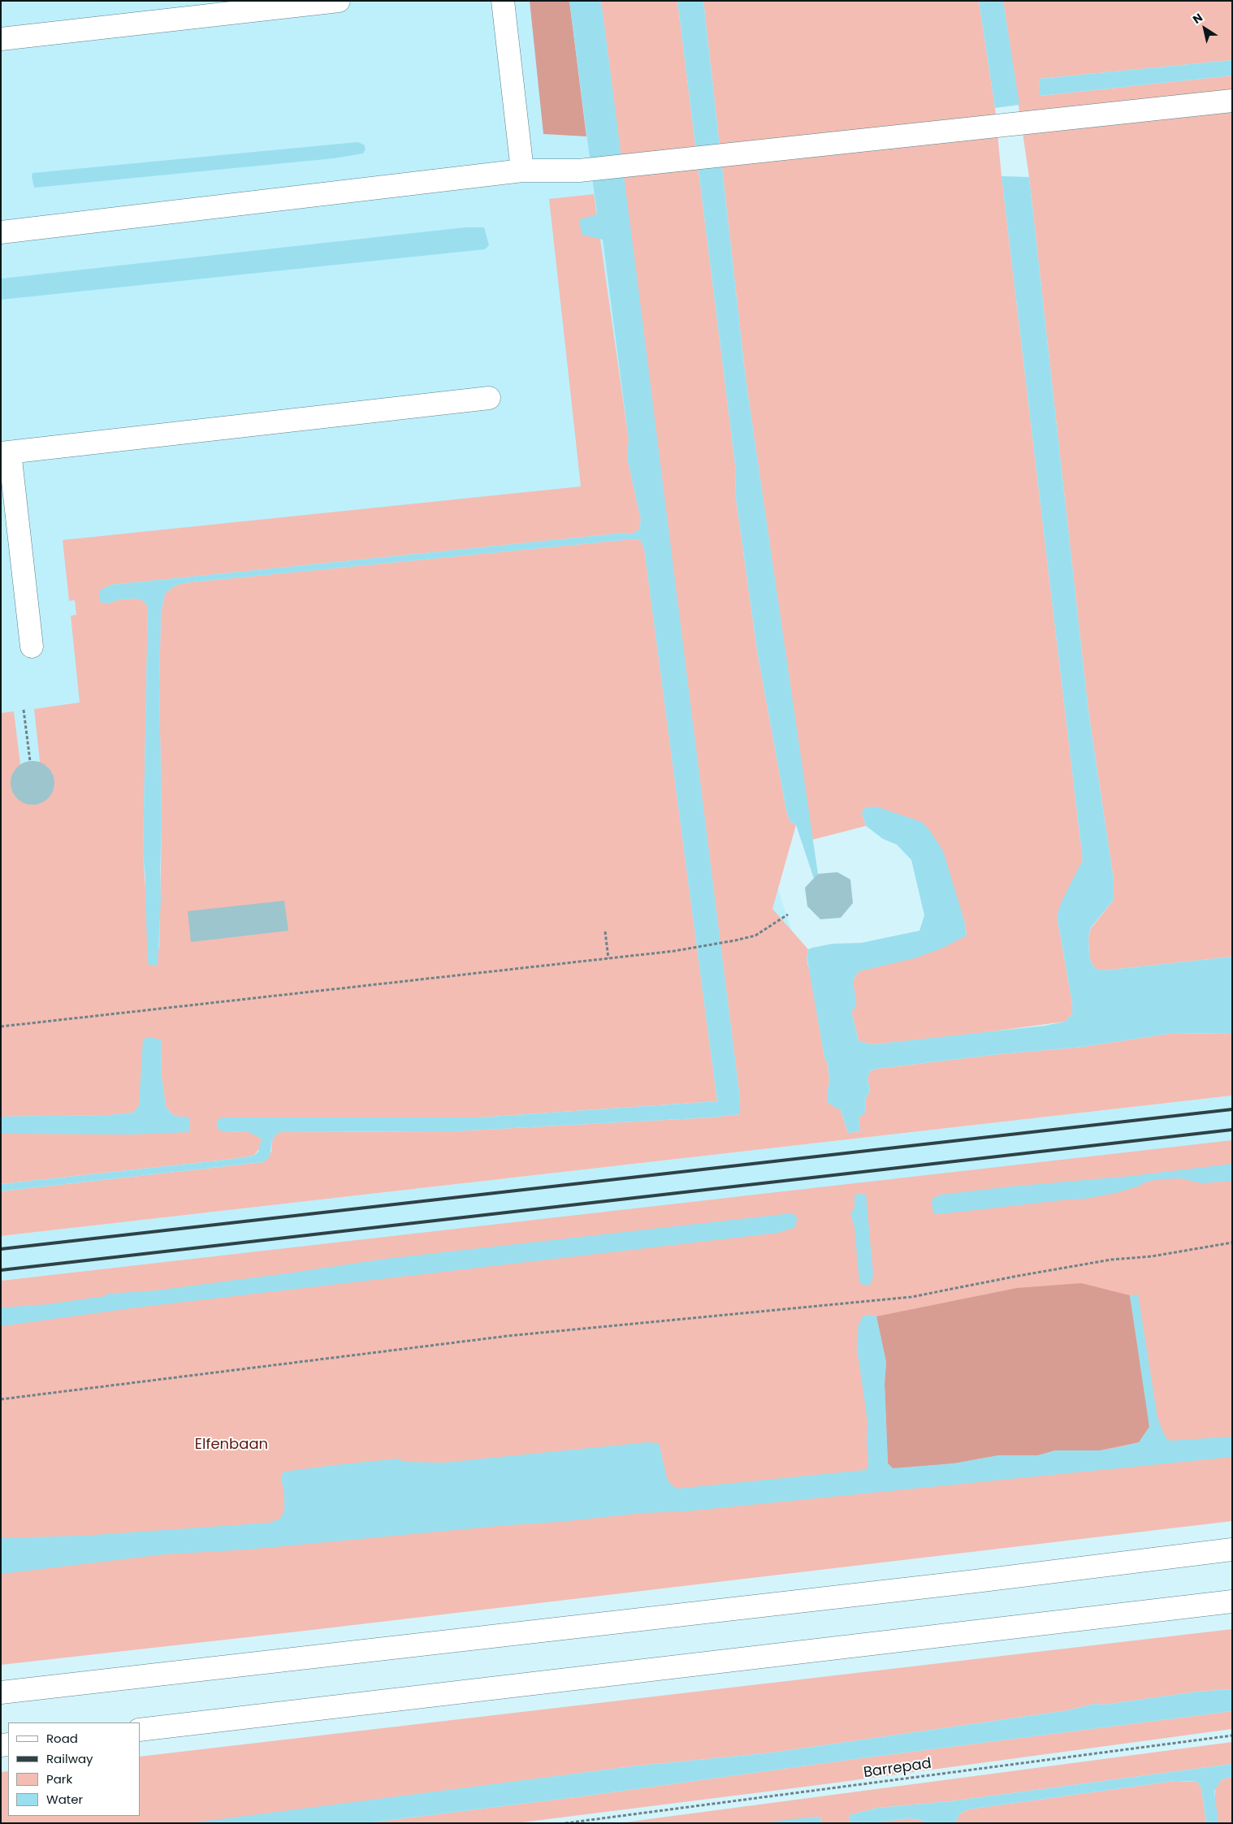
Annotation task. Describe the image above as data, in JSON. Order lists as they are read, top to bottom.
{
  "streets": {
    "path": ["Barrepad"]
  },
  "parks": ["Elfenbaan"],
  "legend": [
    "Road",
    "Railway",
    "Park",
    "Water"
  ],
  "north": "top left"
}
